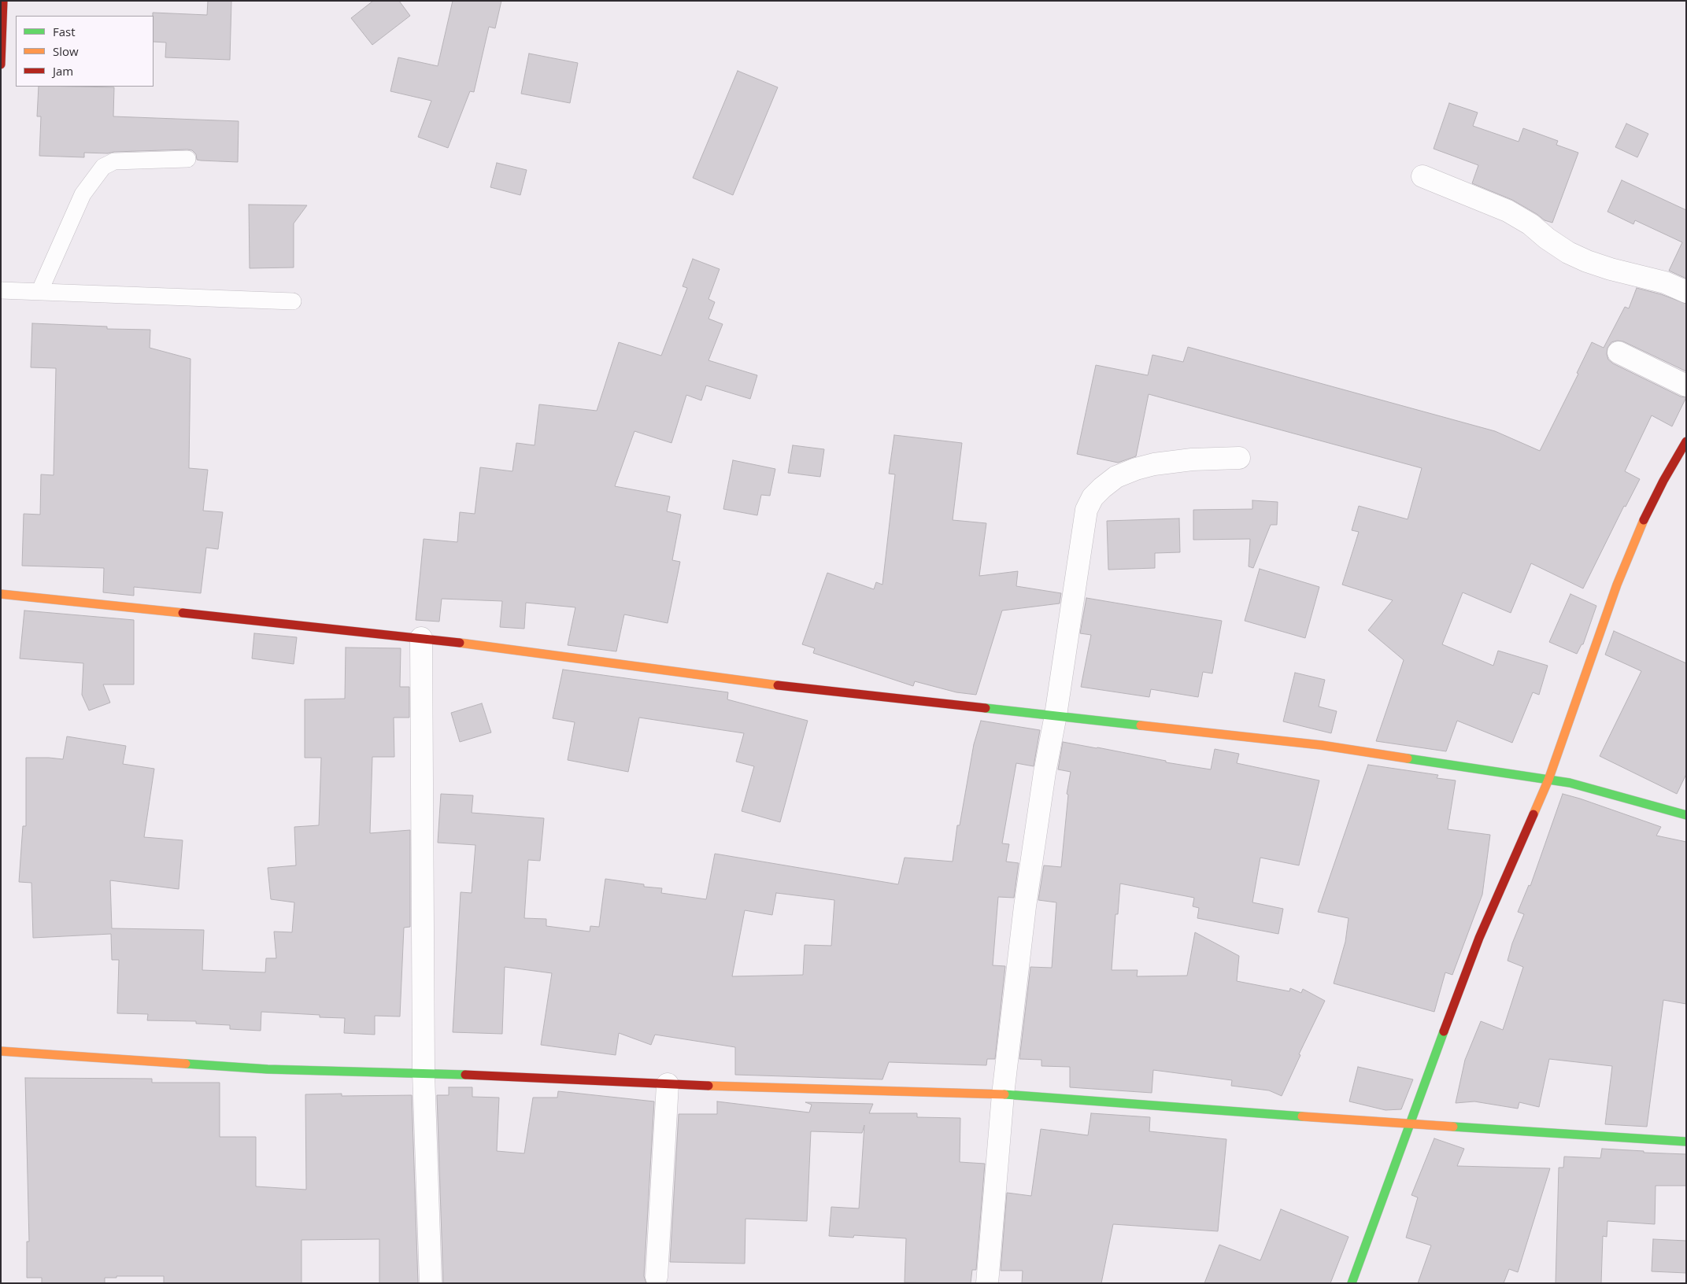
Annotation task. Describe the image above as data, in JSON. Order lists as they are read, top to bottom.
{
  "legend": ["Fast", "Slow", "Jam"]
}
